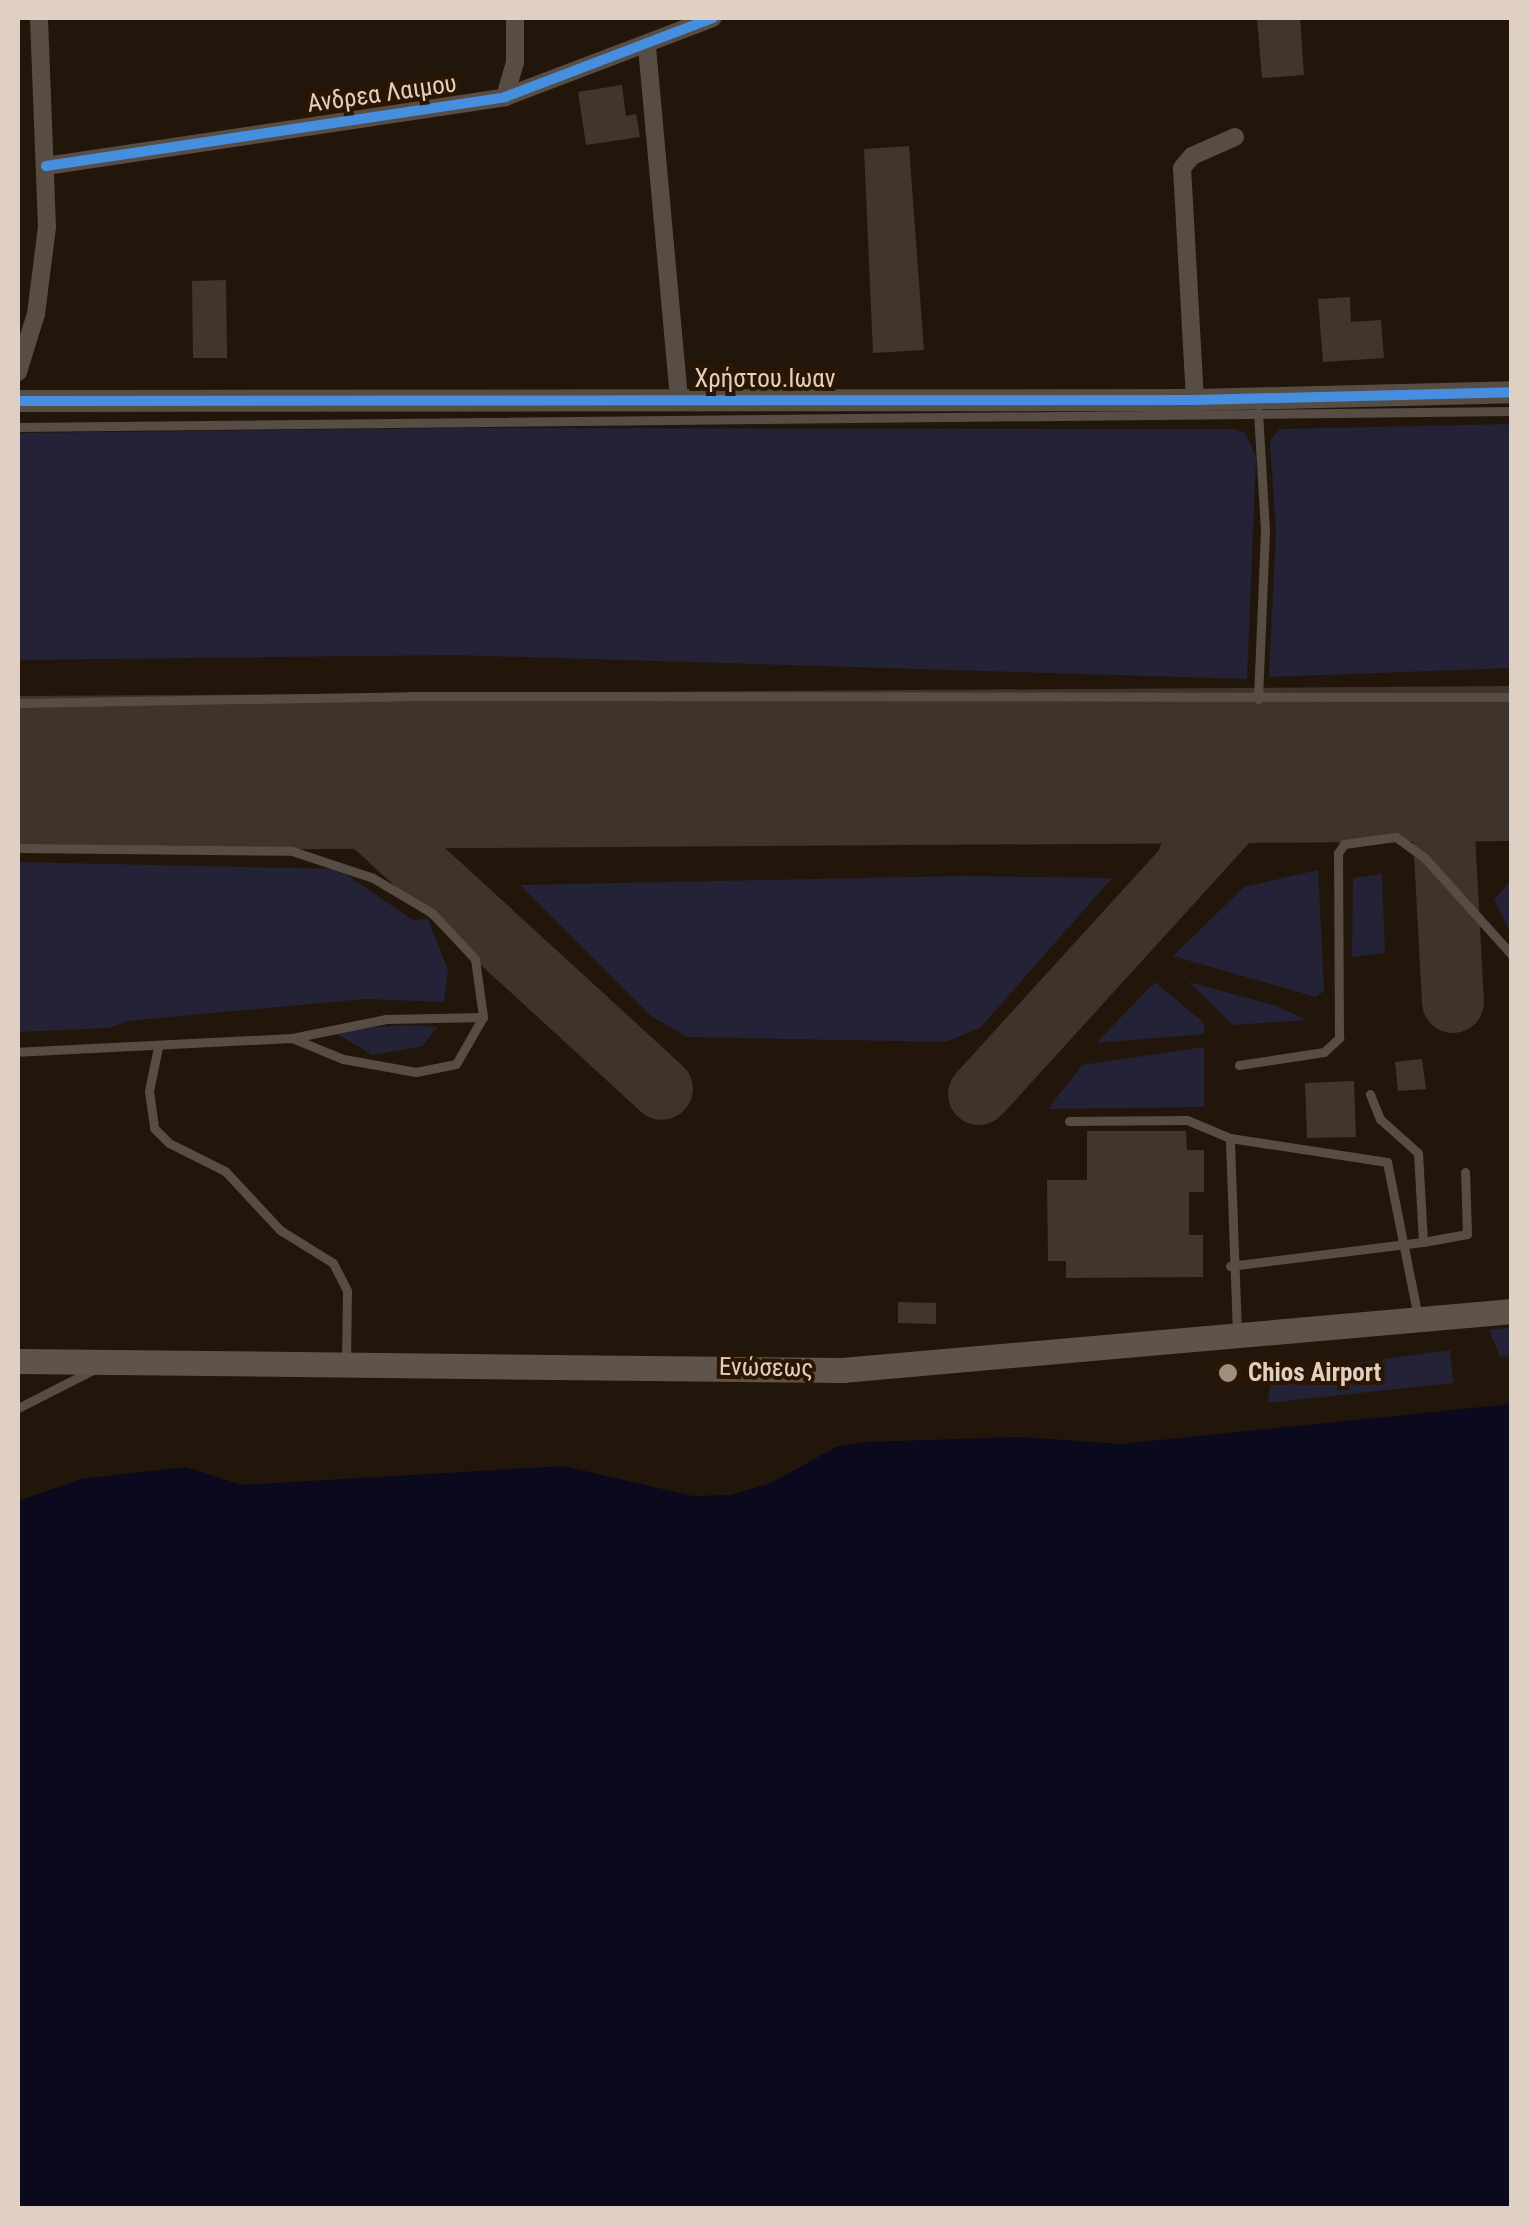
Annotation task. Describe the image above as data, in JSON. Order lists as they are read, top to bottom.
{
  "streets": {
    "main road": ["Ενώσεως"],
    "street": ["Ανδρεα Λαιμου", "Χρήστου.Ιωαν"]
  },
  "places": ["Chios Airport"]
}
